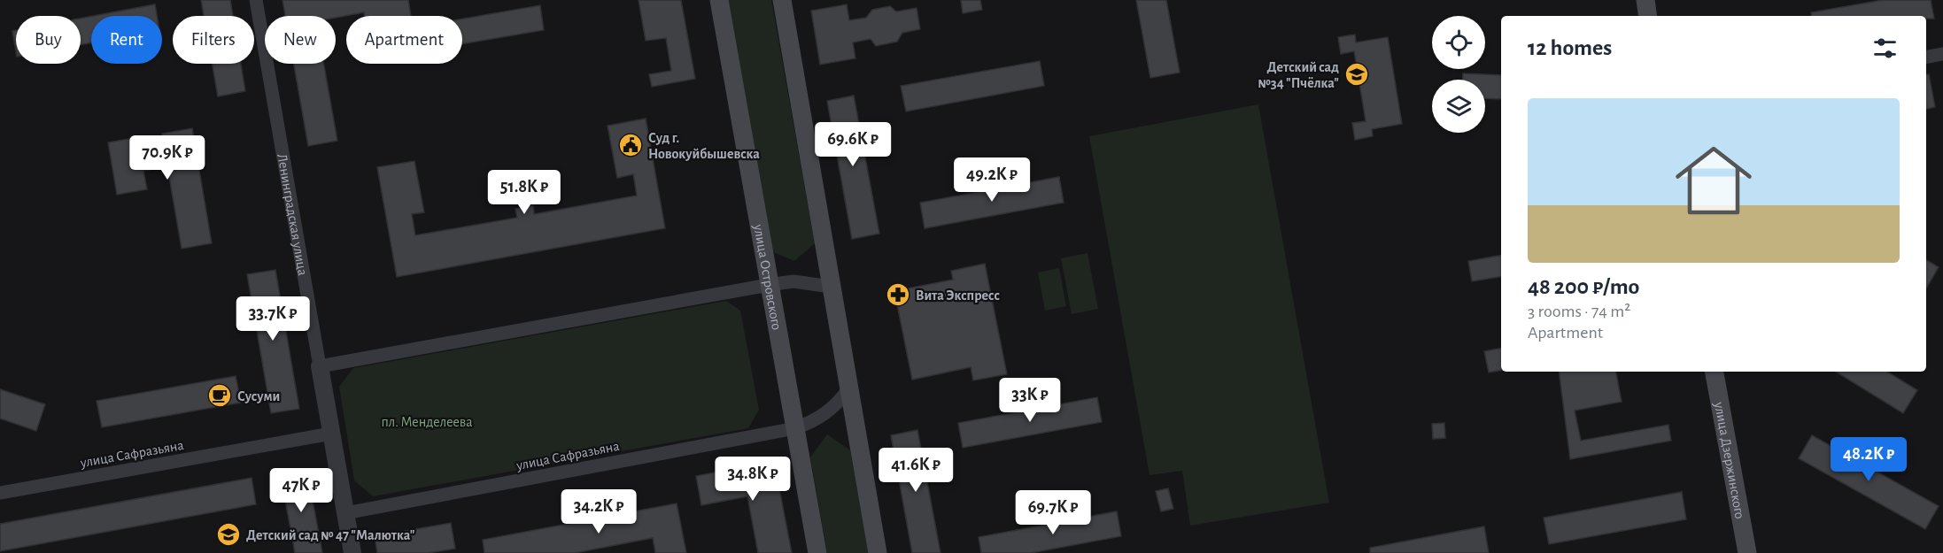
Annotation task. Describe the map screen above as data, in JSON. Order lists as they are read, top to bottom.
{
  "streets": {
    "main road": ["улица Островского", "улица Дзержинского"],
    "street": ["Ленинградская улица", "улица Сафразьяна"]
  },
  "crossings": [
    ["Ленинградская улица", "улица Сафразьяна"],
    ["улица Островского", "улица Сафразьяна"]
  ],
  "parks": ["пл. Менделеева"],
  "places": {
    "school or university": ["Детский сад №34 \"Пчёлка\"", "Детский сад № 47 \"Малютка\""],
    "public building": ["Суд г. Новокуйбышевска"],
    "pharmacy": ["Вита Экспресс"],
    "cafe": ["Сусуми"]
  },
  "page": {
    "chip": [
      "Buy",
      "Rent",
      "Filters",
      "New",
      "Apartment"
    ],
    "heading": "12 homes",
    "list": [
      {
        "name": "48 200 ₽/mo",
        "note": "3 rooms · 74 m² · Apartment"
      }
    ],
    "price": [
      "69.6K ₽",
      "70.9K ₽",
      "49.2K ₽",
      "51.8K ₽",
      "33.7K ₽",
      "33K ₽",
      "48.2K ₽",
      "41.6K ₽",
      "34.8K ₽",
      "47K ₽",
      "34.2K ₽",
      "69.7K ₽"
    ]
  }
}
